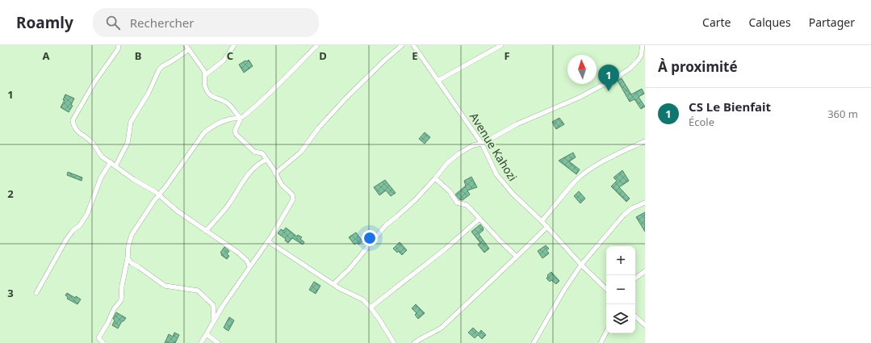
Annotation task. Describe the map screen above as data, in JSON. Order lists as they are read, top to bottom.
{
  "streets": {
    "street": ["Avenue Kahozi"]
  },
  "north": "top",
  "page": {
    "header": "Roamly",
    "search": "Rechercher",
    "nav": ["Carte", "Calques", "Partager"],
    "heading": "À proximité",
    "pins": "1",
    "list": [
      {
        "mark": "1",
        "name": "CS Le Bienfait",
        "note": "École",
        "value": "360 m"
      }
    ],
    "map_buttons": ["+", "−"]
  },
  "grid": {
    "columns": [
      "A",
      "B",
      "C",
      "D",
      "E",
      "F"
    ],
    "rows": ["1", "2", "3"]
  }
}
